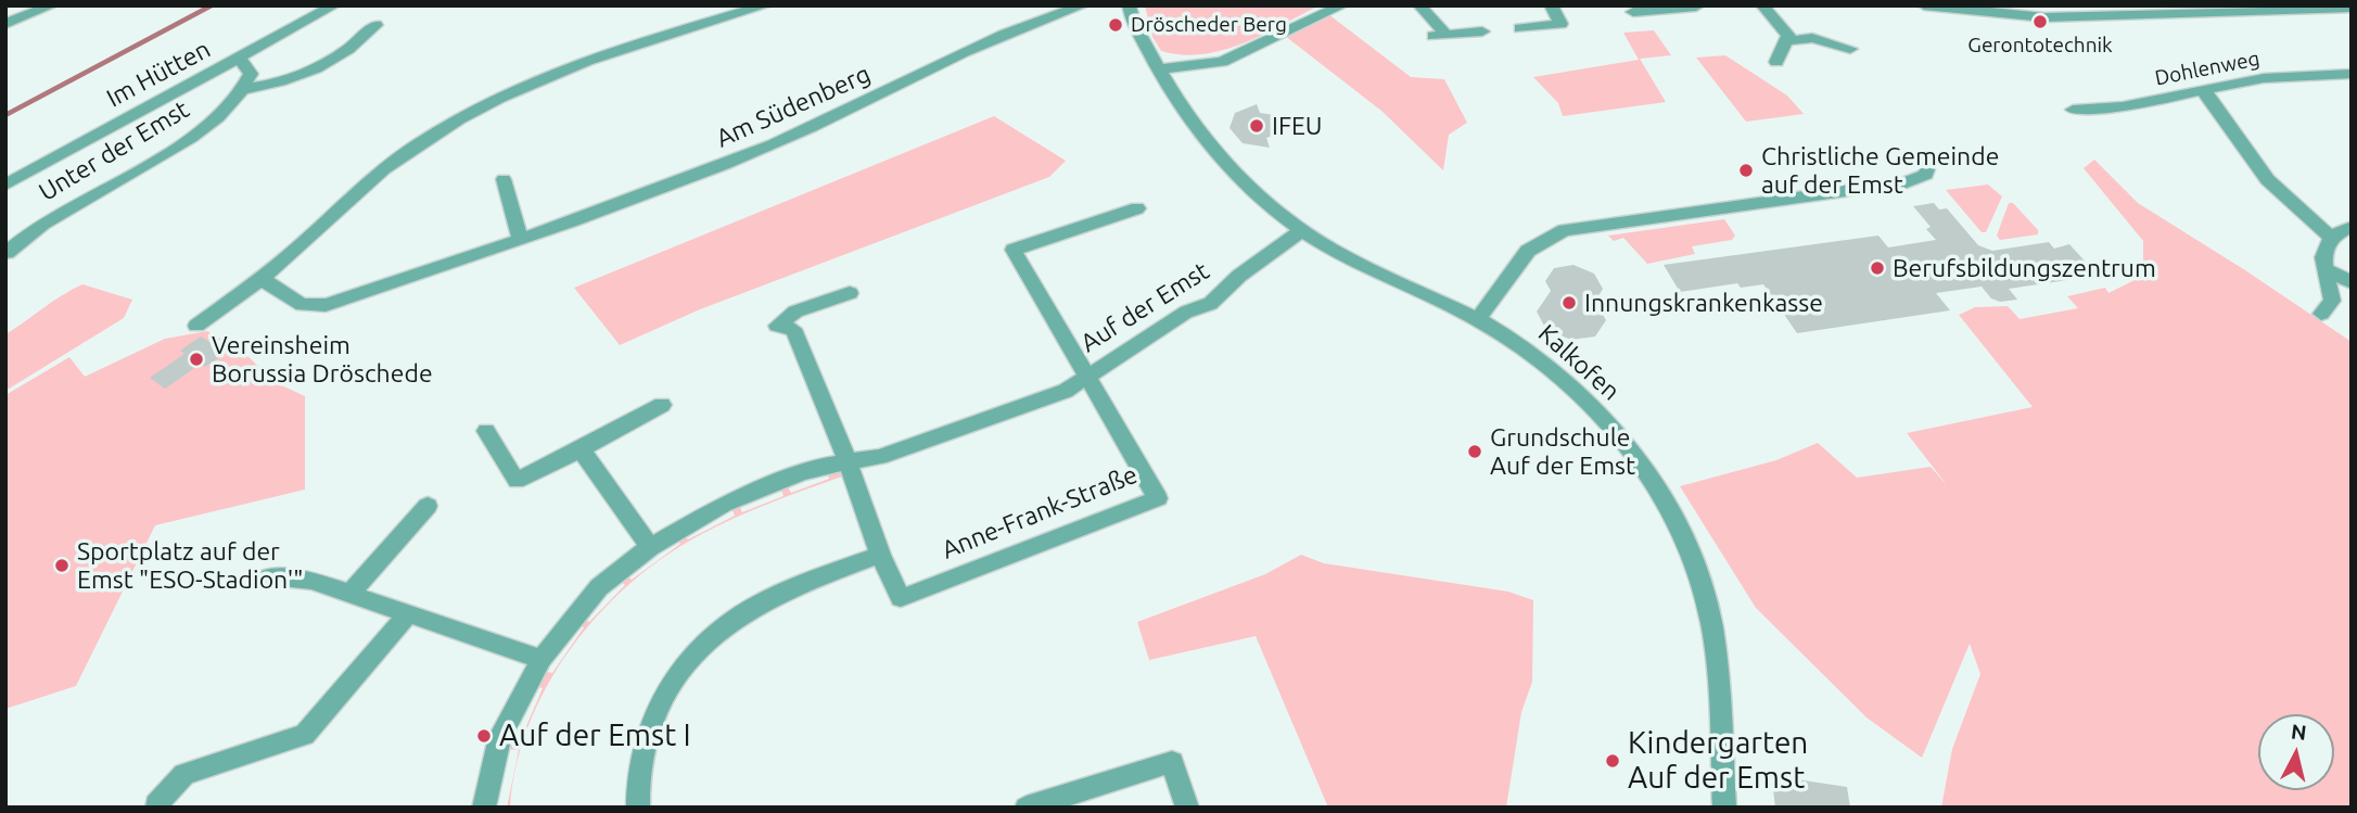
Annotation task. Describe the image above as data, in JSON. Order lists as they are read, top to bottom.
{
  "streets": {
    "street": [
      "Dohlenweg",
      "Im Hütten",
      "Am Südenberg",
      "Unter der Emst",
      "Auf der Emst",
      "Kalkofen",
      "Anne-Frank-Straße"
    ]
  },
  "crossings": [
    ["Auf der Emst", "Kalkofen"],
    ["Auf der Emst", "Anne-Frank-Straße"]
  ],
  "places": [
    "Gerontotechnik",
    "Dröscheder Berg",
    "IFEU",
    "Christliche Gemeinde auf der Emst",
    "Berufsbildungszentrum",
    "Innungskrankenkasse",
    "Vereinsheim Borussia Dröschede",
    "Grundschule Auf der Emst",
    "Sportplatz auf der Emst \"ESO-Stadion'\"",
    "Auf der Emst I",
    "Kindergarten Auf der Emst"
  ],
  "north": "top"
}
